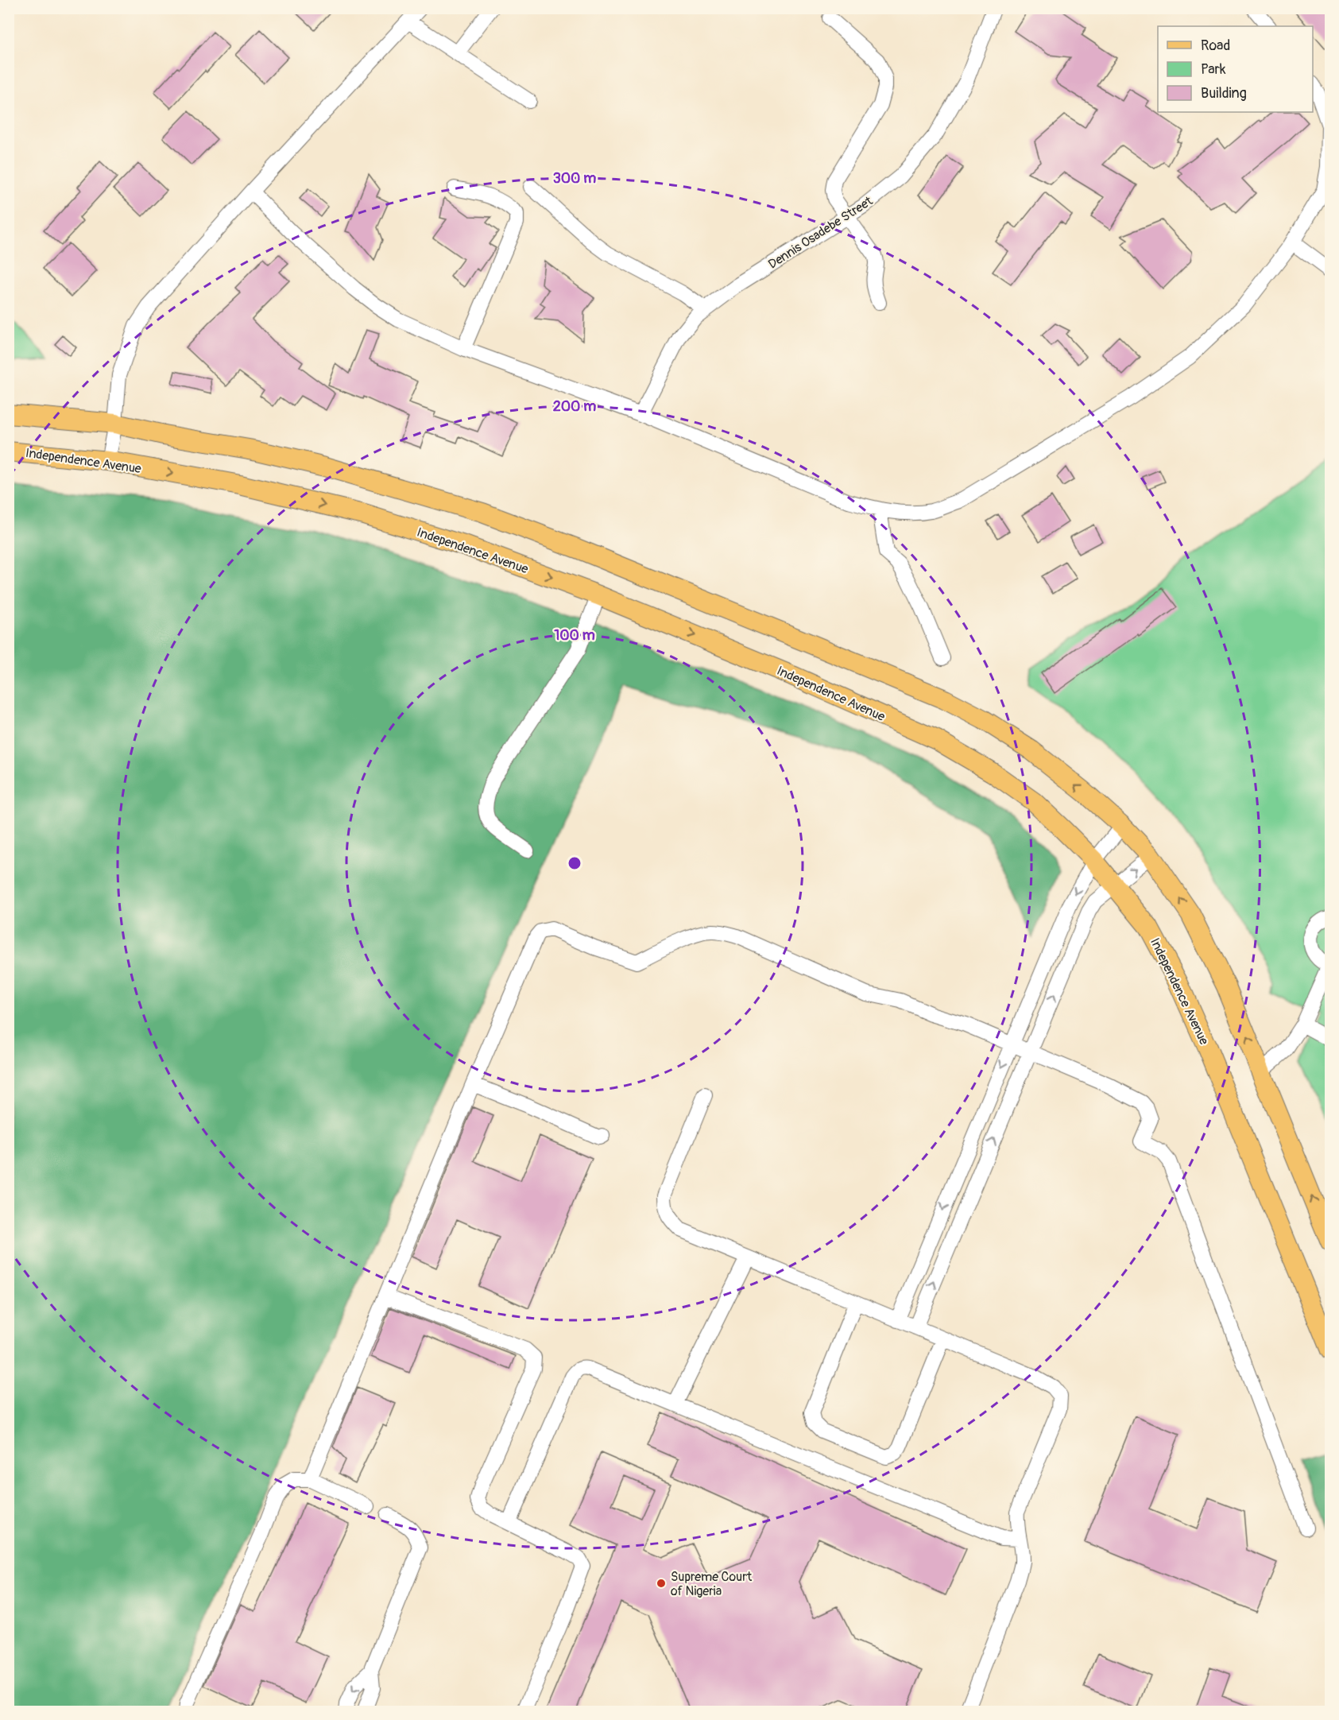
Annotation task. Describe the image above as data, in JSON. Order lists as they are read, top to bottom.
{
  "streets": {
    "main road": ["Independence Avenue"],
    "street": ["Dennis Osadebe Street"]
  },
  "places": ["Supreme Court of Nigeria"],
  "legend": ["Road", "Park", "Building"],
  "rings": ["300 m", "200 m", "100 m"]
}
